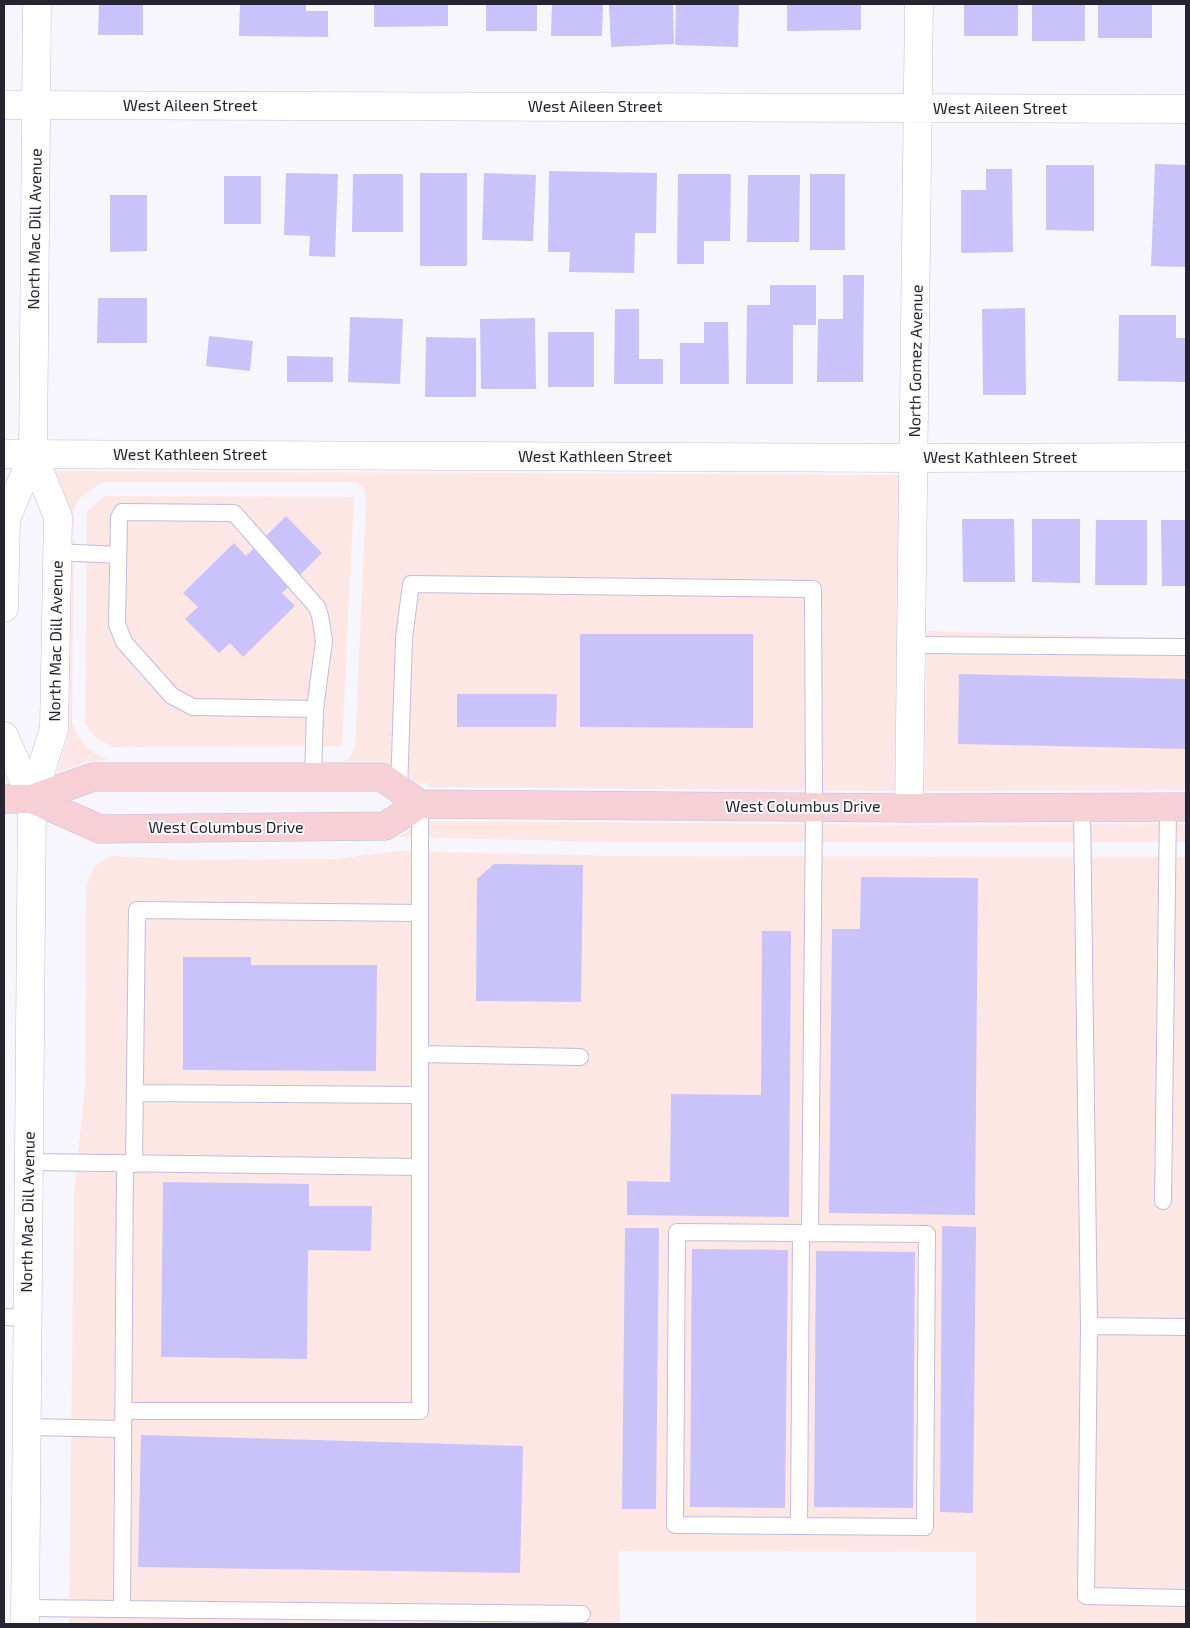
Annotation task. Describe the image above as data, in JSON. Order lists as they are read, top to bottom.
{
  "streets": {
    "main road": ["West Columbus Drive"],
    "street": [
      "West Aileen Street",
      "North Mac Dill Avenue",
      "North Gomez Avenue",
      "West Kathleen Street"
    ]
  },
  "crossings": [
    ["West Aileen Street", "North Mac Dill Avenue"],
    ["West Aileen Street", "North Gomez Avenue"],
    ["North Mac Dill Avenue", "West Kathleen Street"],
    ["North Mac Dill Avenue", "West Columbus Drive"],
    ["North Gomez Avenue", "West Kathleen Street"],
    ["North Gomez Avenue", "West Columbus Drive"]
  ]
}
